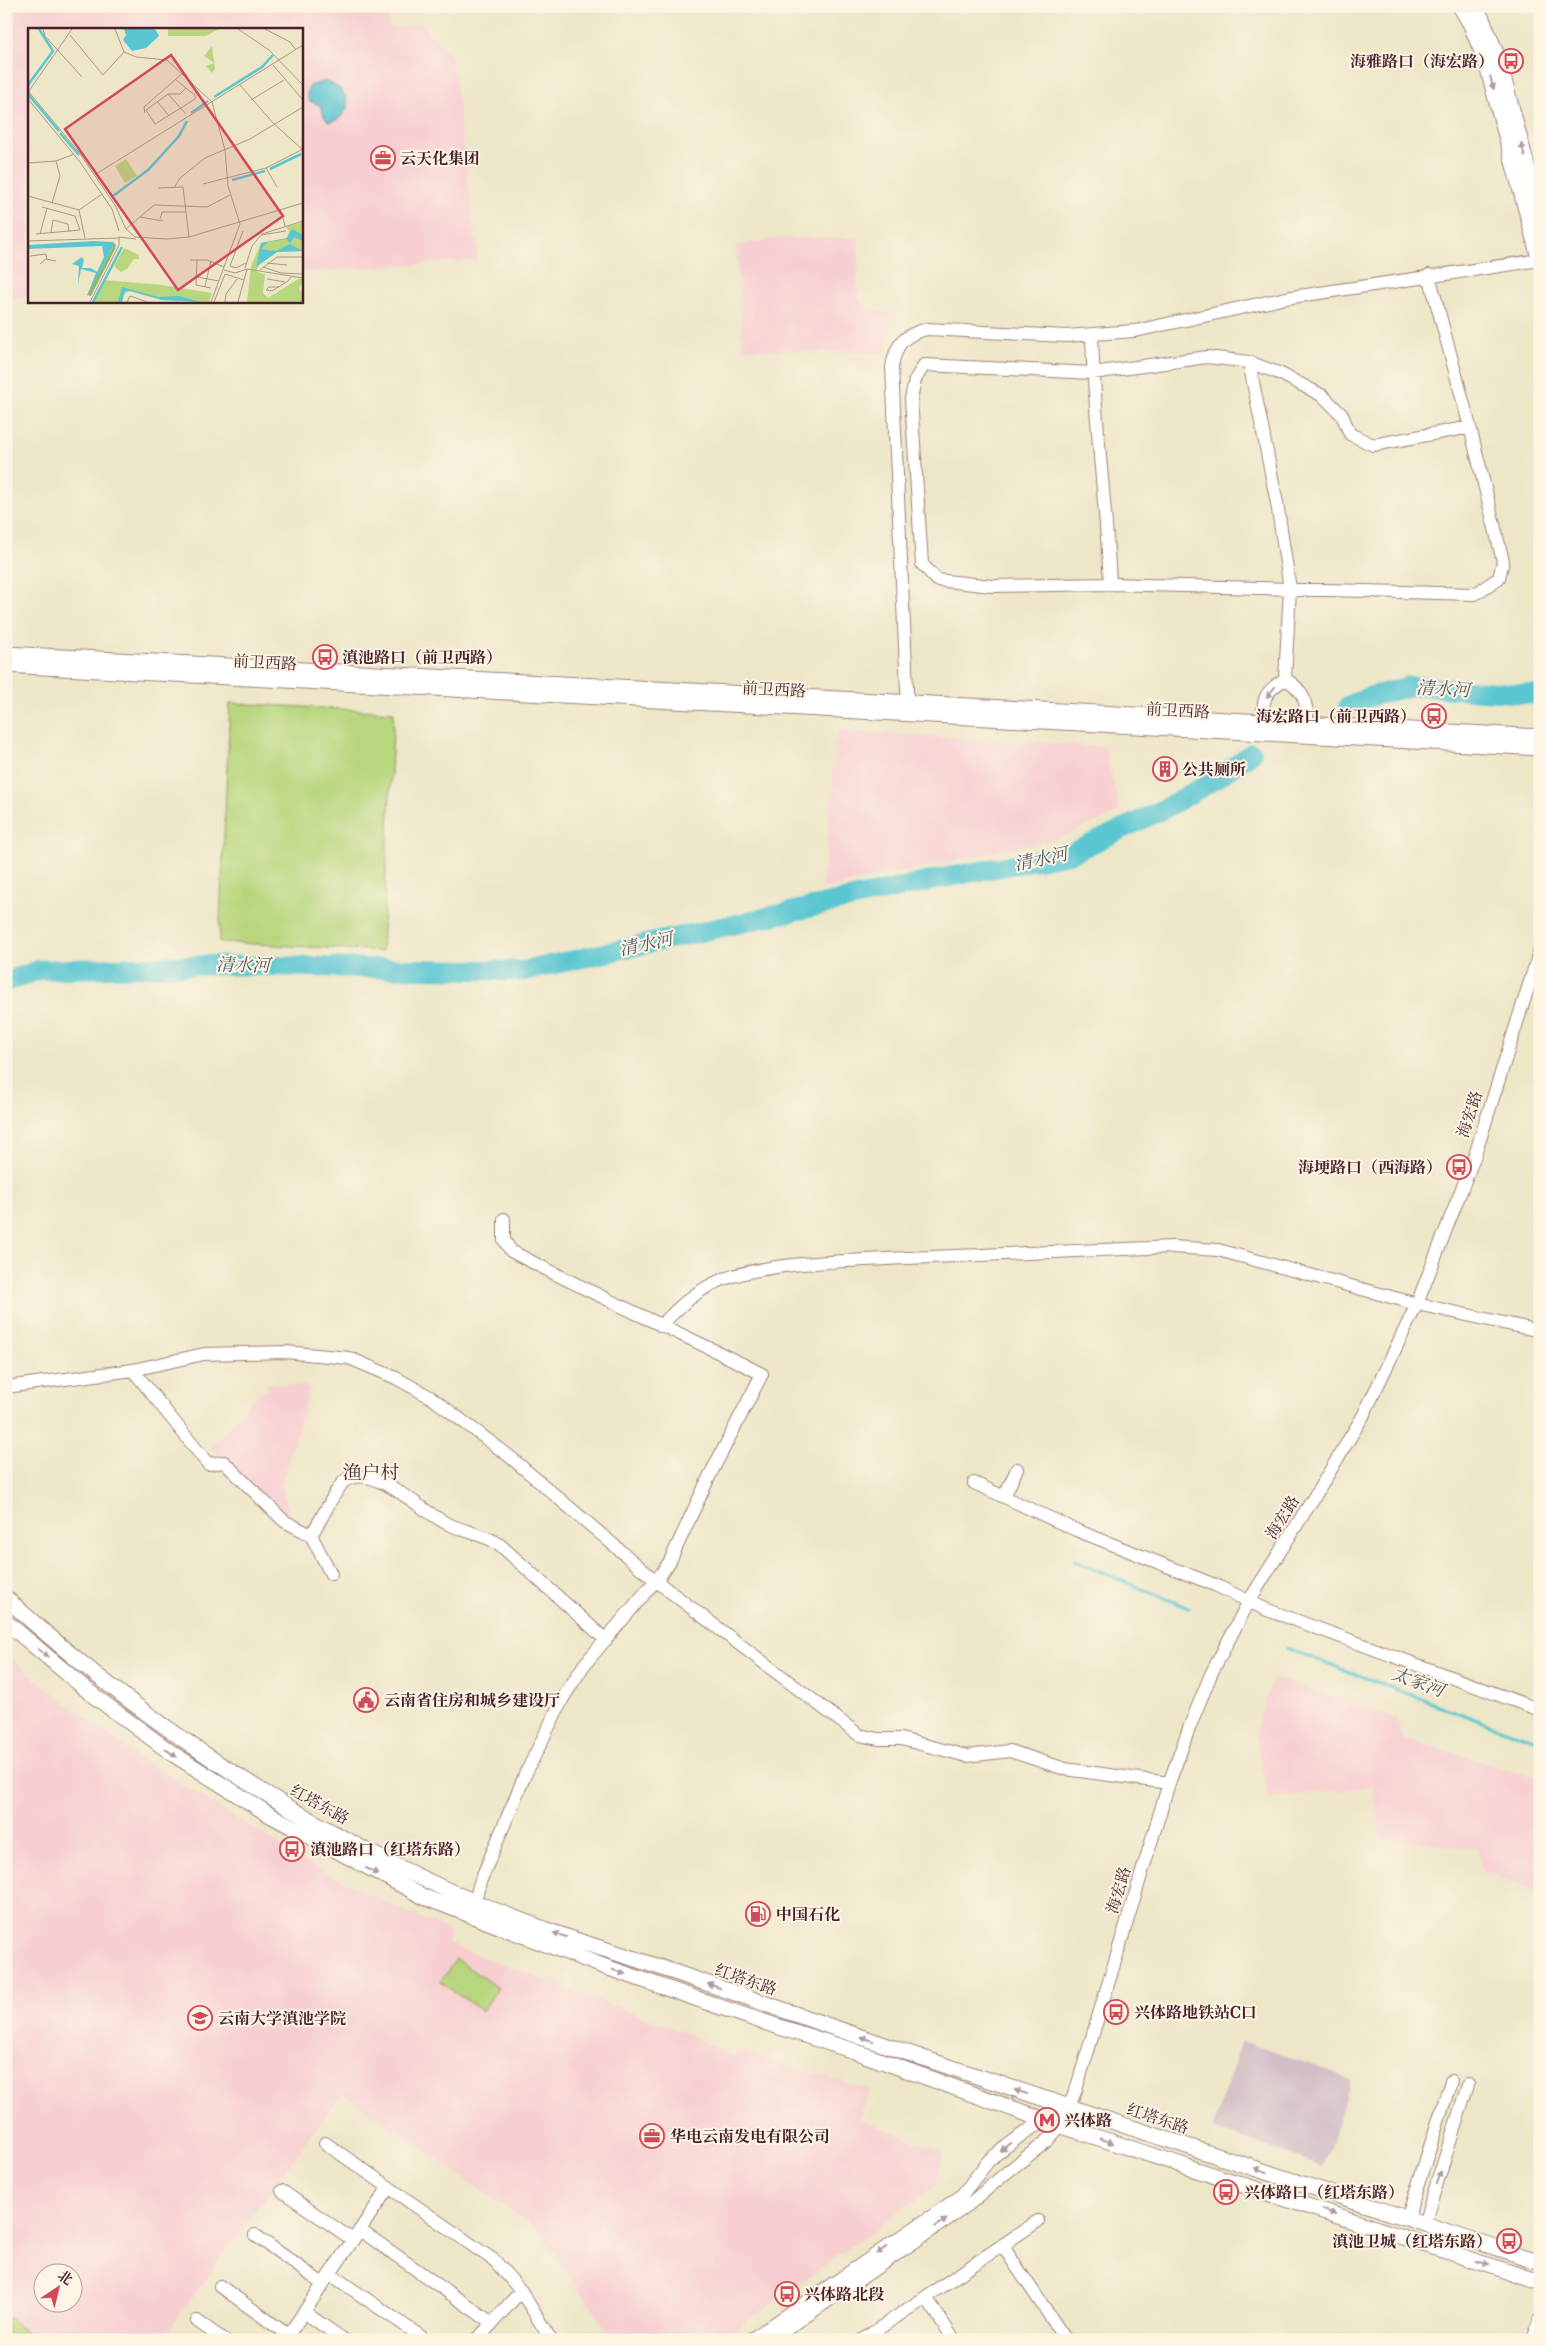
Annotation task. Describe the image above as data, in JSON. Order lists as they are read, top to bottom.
{
  "streets": {
    "main road": ["前卫西路", "红塔东路"],
    "street": ["海宏路"]
  },
  "crossings": [
    ["海宏路", "红塔东路"]
  ],
  "districts": ["渔户村"],
  "water": ["清水河", "太家河"],
  "places": {
    "bus stop": [
      "海雅路口（海宏路）",
      "滇池路口（前卫西路）",
      "海宏路口（前卫西路）",
      "海埂路口（西海路）",
      "滇池路口（红塔东路）",
      "兴体路地铁站C口",
      "兴体路口（红塔东路）",
      "滇池卫城（红塔东路）",
      "兴体路北段"
    ],
    "office": ["云天化集团", "华电云南发电有限公司"],
    "building": ["公共厕所"],
    "public building": ["云南省住房和城乡建设厅"],
    "fuel station": ["中国石化"],
    "school or university": ["云南大学滇池学院"],
    "metro station": ["兴体路"]
  },
  "north": "top right"
}
